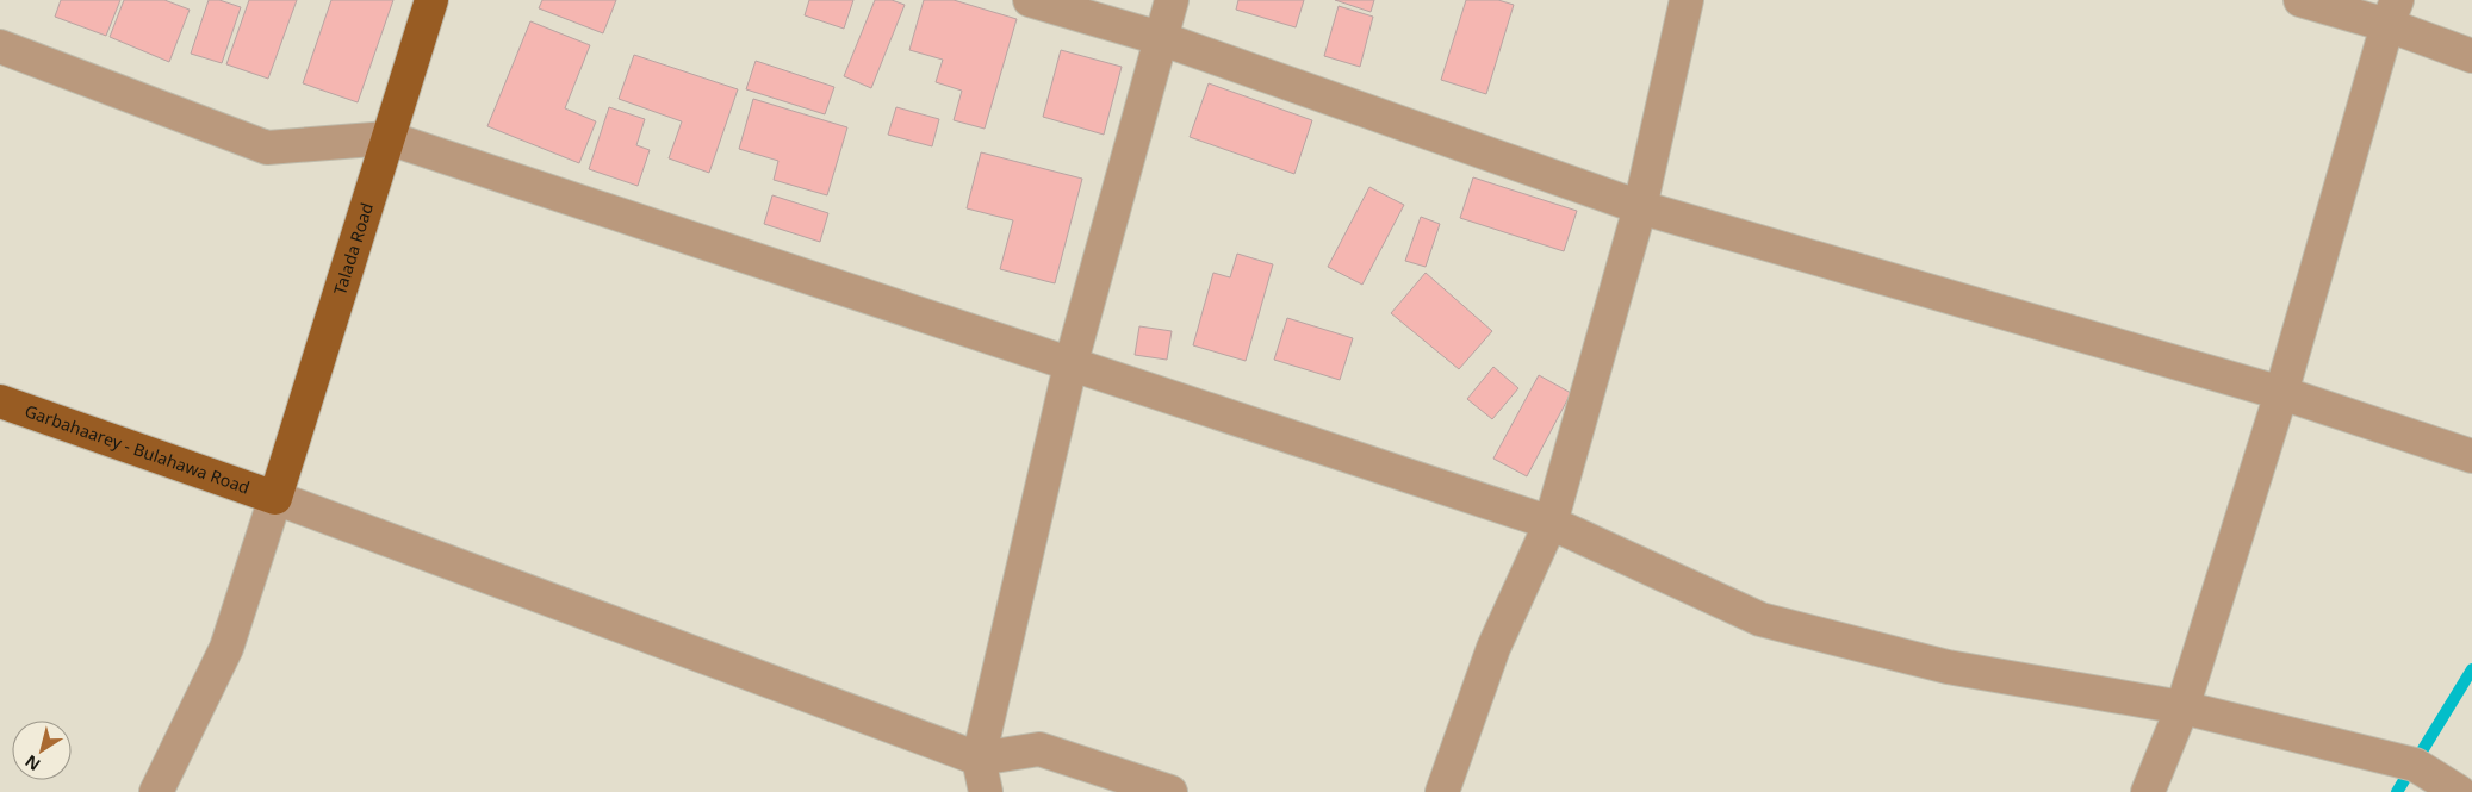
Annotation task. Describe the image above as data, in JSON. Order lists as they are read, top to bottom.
{
  "streets": {
    "main road": ["Talada Road", "Garbahaarey - Bulahawa Road"]
  },
  "crossings": [
    ["Talada Road", "Garbahaarey - Bulahawa Road"]
  ],
  "north": "bottom left"
}
